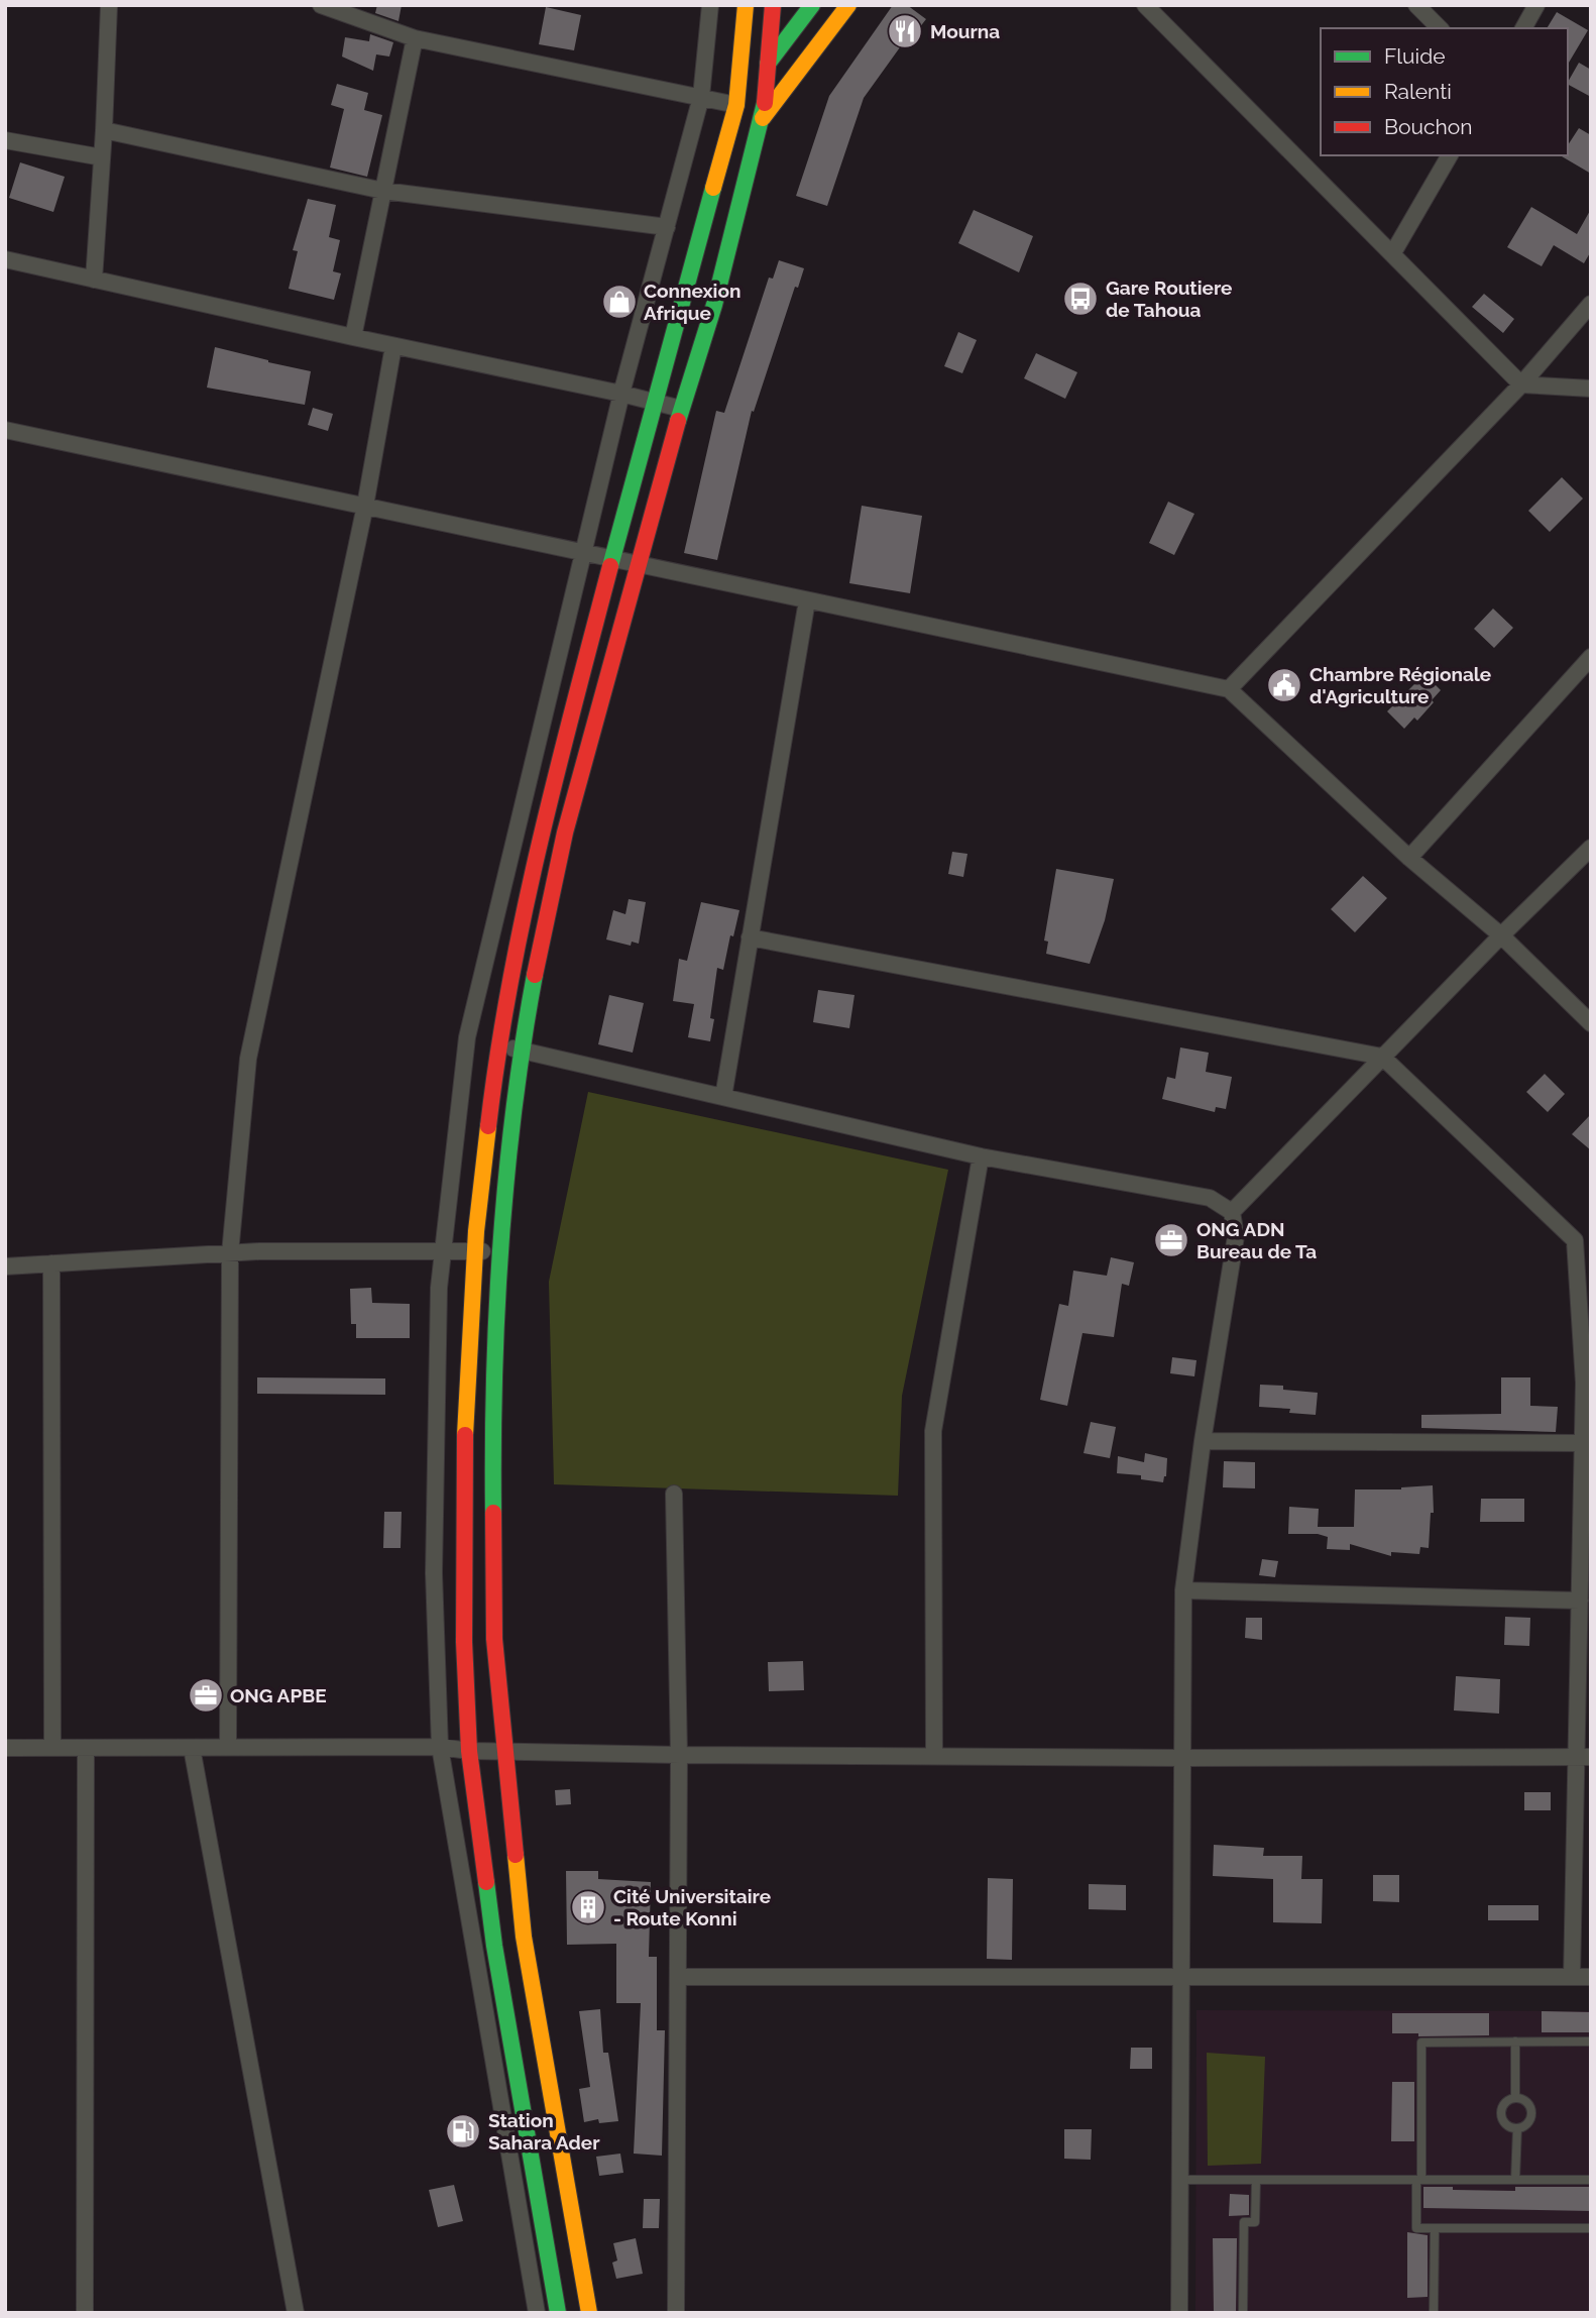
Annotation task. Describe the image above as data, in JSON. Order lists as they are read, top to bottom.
{
  "places": {
    "restaurant": ["Mourna"],
    "bus stop": ["Gare Routiere de Tahoua"],
    "shop": ["Connexion Afrique"],
    "public building": ["Chambre Régionale d'Agriculture"],
    "office": ["ONG ADN Bureau de Ta", "ONG APBE"],
    "building": ["Cité Universitaire - Route Konni"],
    "fuel station": ["Station Sahara Ader"]
  },
  "legend": ["Fluide", "Ralenti", "Bouchon"]
}
